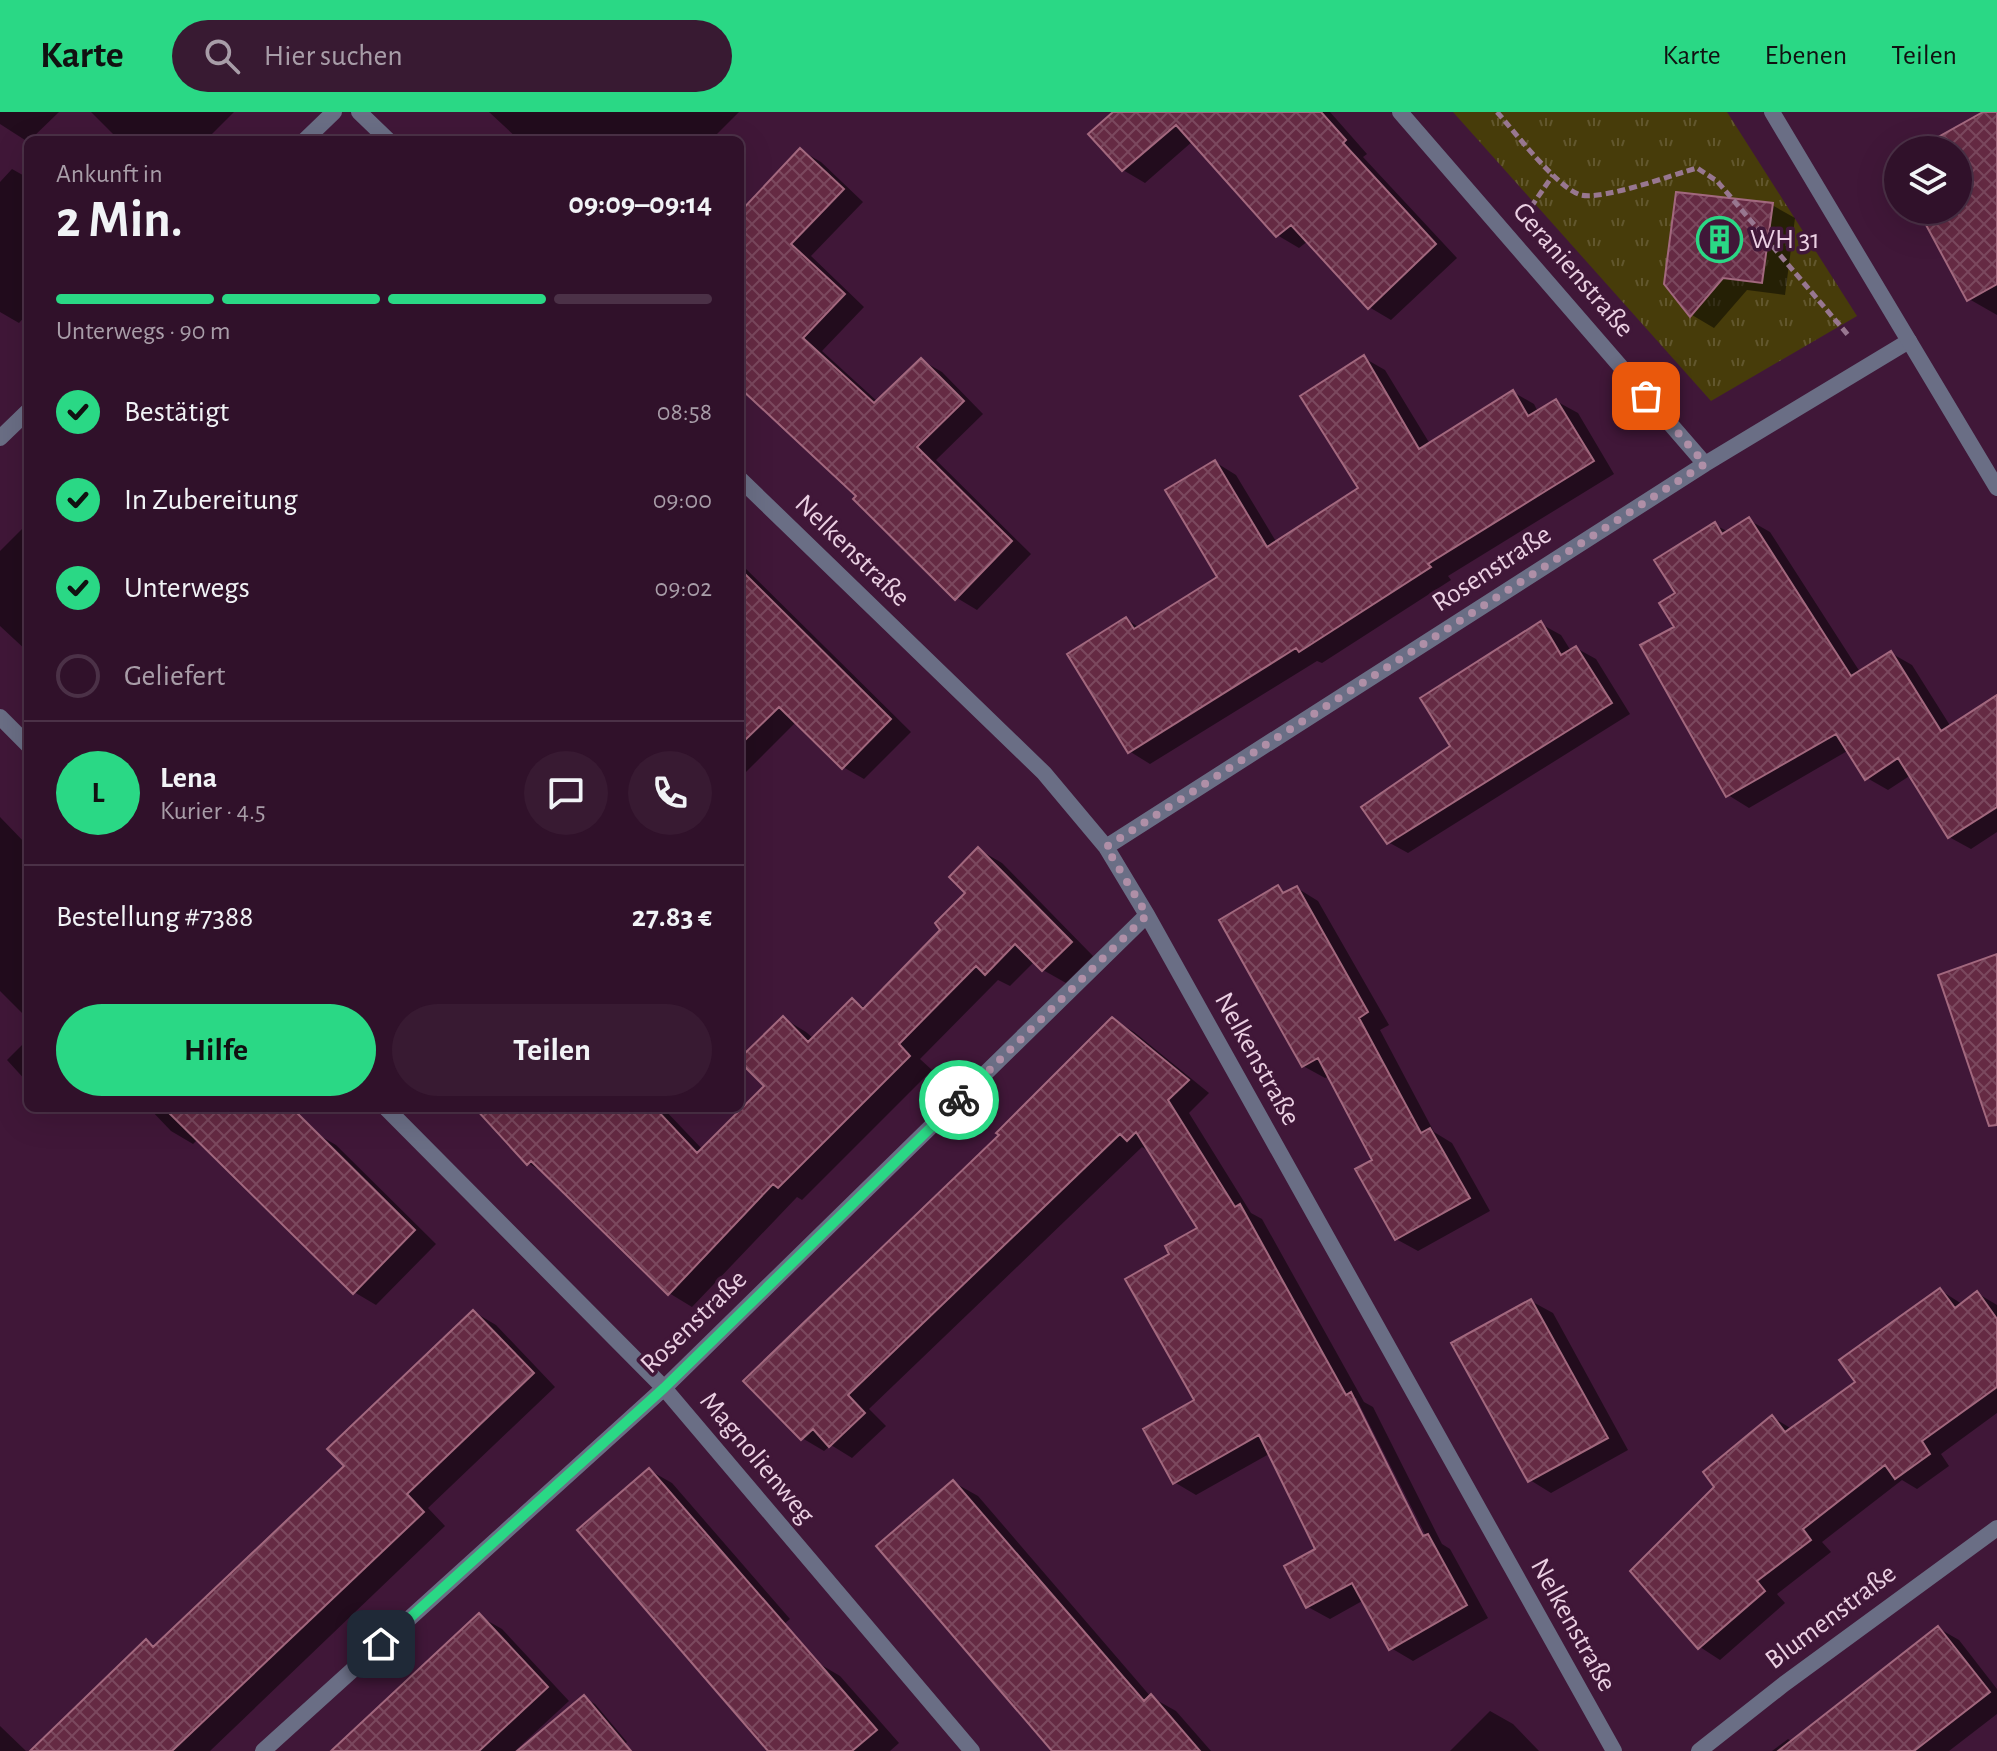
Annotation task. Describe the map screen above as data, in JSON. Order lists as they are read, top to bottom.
{
  "streets": {
    "street": [
      "Geranienstraße",
      "Nelkenstraße",
      "Rosenstraße",
      "Magnolienweg",
      "Blumenstraße"
    ]
  },
  "crossings": [
    ["Geranienstraße", "Rosenstraße"],
    ["Nelkenstraße", "Rosenstraße"],
    ["Rosenstraße", "Magnolienweg"]
  ],
  "places": {
    "building": ["WH 31"]
  },
  "page": {
    "header": "Karte",
    "search": "Hier suchen",
    "nav": ["Karte", "Ebenen", "Teilen"],
    "heading": ["2 Min.", "Ankunft in", "09:09–09:14"],
    "panel": [
      "Lena",
      "Kurier · 4.5",
      "Bestellung #7388",
      "27.83 €"
    ],
    "bar": "Unterwegs · 90 m",
    "list": [
      ["Bestätigt", "08:58"],
      ["In Zubereitung", "09:00"],
      ["Unterwegs", "09:02"],
      "Geliefert"
    ],
    "round": "L",
    "buttons": ["Hilfe", "Teilen"]
  }
}
